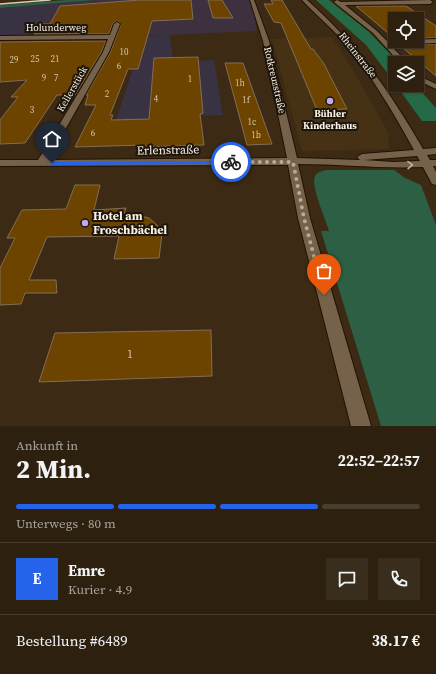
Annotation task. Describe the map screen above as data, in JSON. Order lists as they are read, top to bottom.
{
  "streets": {
    "street": [
      "Holunderweg",
      "Rheinstraße",
      "Rotkreuzstraße",
      "Kellerstück",
      "Erlenstraße"
    ]
  },
  "crossings": [
    ["Holunderweg", "Kellerstück"],
    ["Rheinstraße", "Erlenstraße"],
    ["Rotkreuzstraße", "Erlenstraße"],
    ["Kellerstück", "Erlenstraße"]
  ],
  "places": ["Bühler Kinderhaus", "Hotel am Froschbächel"],
  "house_numbers": [
    "10",
    "25",
    "21",
    "29",
    "6",
    "9",
    "7",
    "1",
    "1h",
    "2",
    "4",
    "1f",
    "3",
    "1c",
    "6",
    "1b",
    "1"
  ],
  "page": {
    "heading": ["2 Min.", "Ankunft in", "22:52–22:57"],
    "panel": [
      "Emre",
      "Kurier · 4.9",
      "Bestellung #6489",
      "38.17 €"
    ],
    "bar": "Unterwegs · 80 m",
    "round": "E"
  }
}
